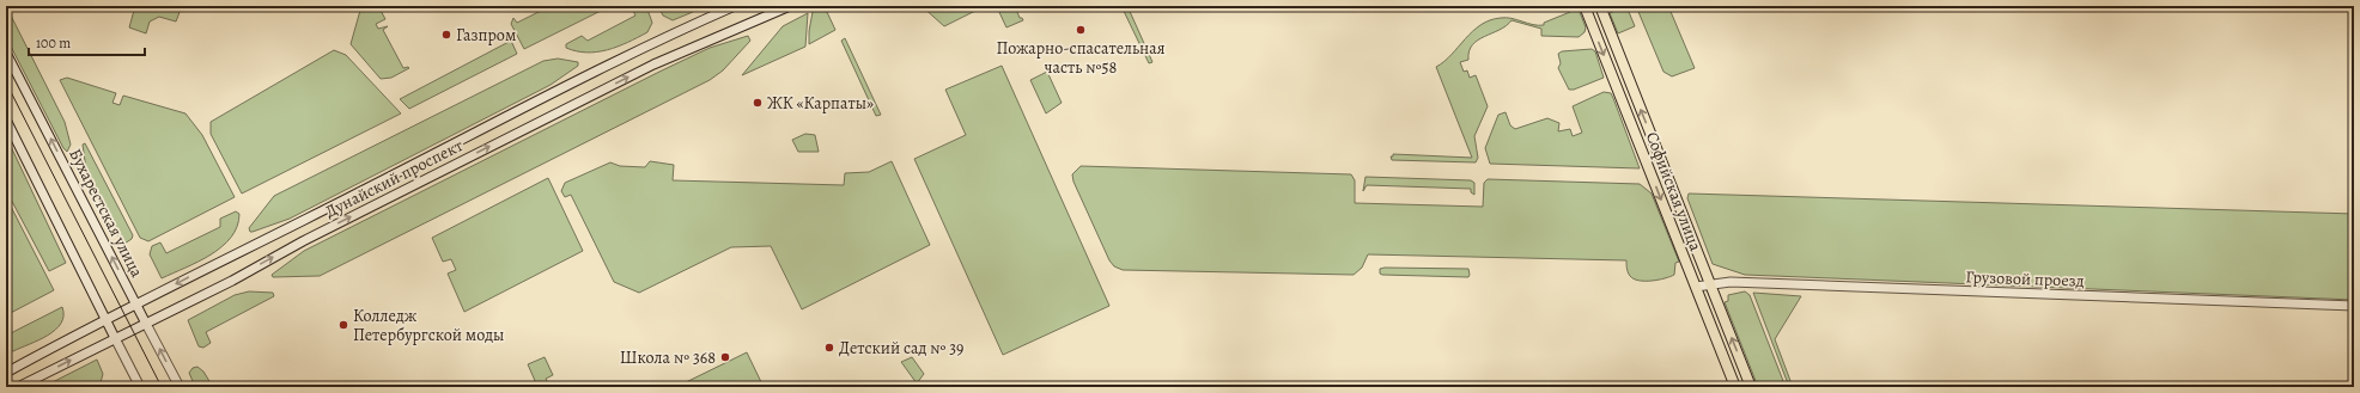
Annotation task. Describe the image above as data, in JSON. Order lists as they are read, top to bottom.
{
  "streets": {
    "main road": [
      "Дунайский проспект",
      "Софийская улица",
      "Бухарестская улица",
      "Грузовой проезд"
    ]
  },
  "crossings": [
    ["Дунайский проспект", "Бухарестская улица"],
    ["Софийская улица", "Грузовой проезд"]
  ],
  "places": [
    "Пожарно-спасательная часть №58",
    "Газпром",
    "ЖК «Карпаты»",
    "Колледж Петербургской моды",
    "Детский сад № 39",
    "Школа № 368"
  ],
  "scale_bar": "100 m"
}
